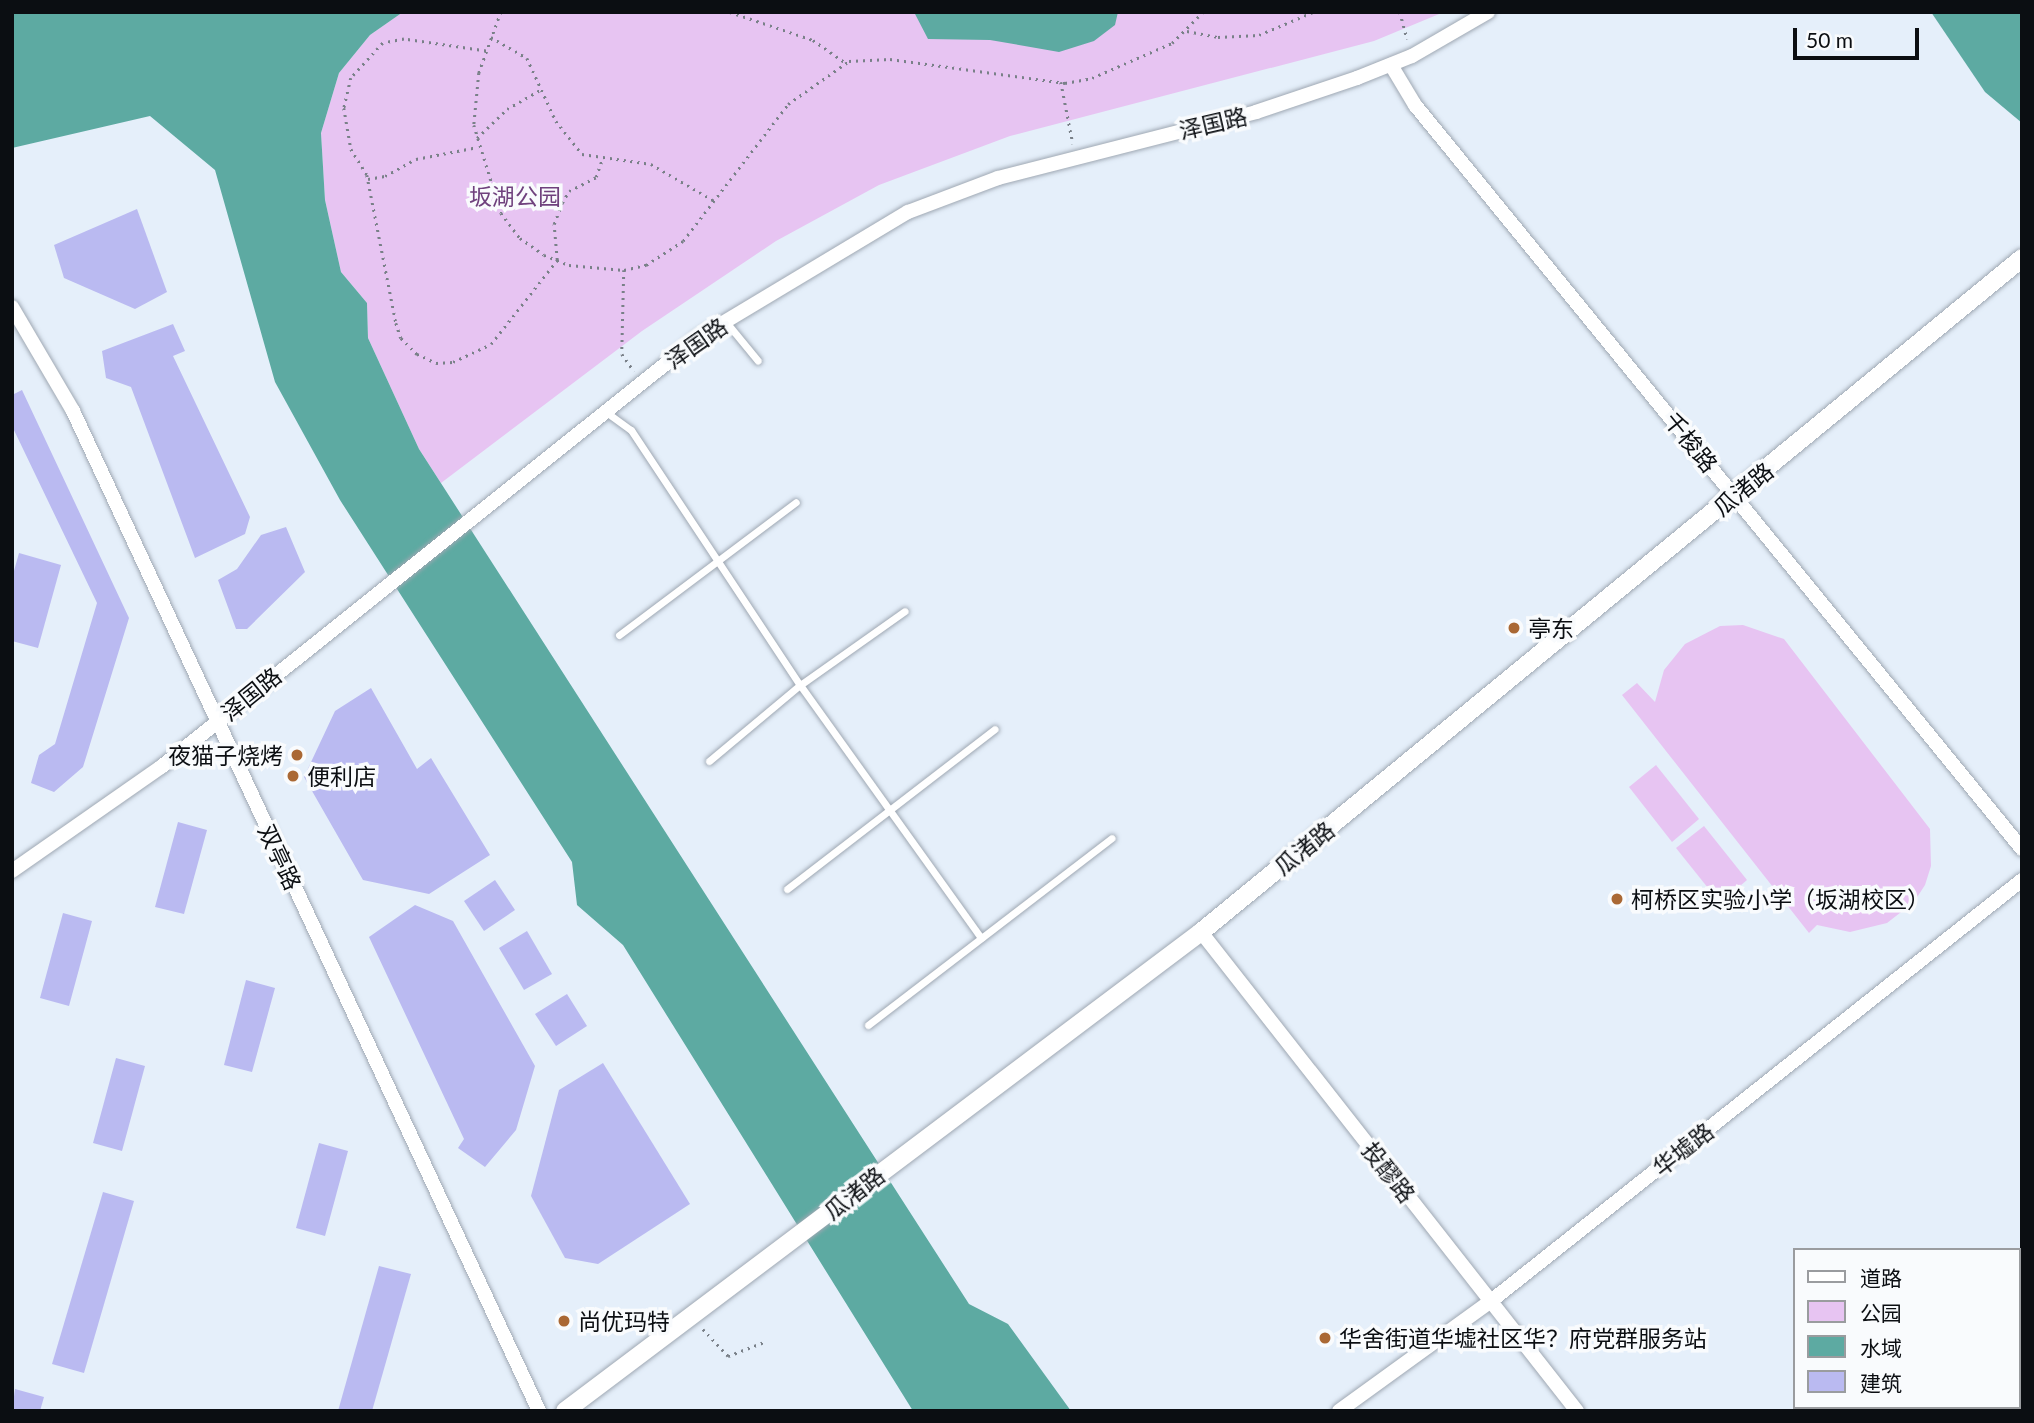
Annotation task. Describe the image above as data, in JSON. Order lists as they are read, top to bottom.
{
  "streets": {
    "street": [
      "泽国路",
      "千梭路",
      "瓜渚路",
      "双亭路",
      "华墟路",
      "投醪路"
    ]
  },
  "crossings": [
    ["泽国路", "千梭路"],
    ["泽国路", "双亭路"],
    ["千梭路", "瓜渚路"],
    ["瓜渚路", "投醪路"],
    ["华墟路", "投醪路"]
  ],
  "parks": ["坂湖公园"],
  "places": [
    "亭东",
    "夜猫子烧烤",
    "便利店",
    "柯桥区实验小学（坂湖校区）",
    "尚优玛特",
    "华舍街道华墟社区华？府党群服务站"
  ],
  "legend": [
    "道路",
    "公园",
    "水域",
    "建筑"
  ],
  "scale_bar": "50 m"
}
